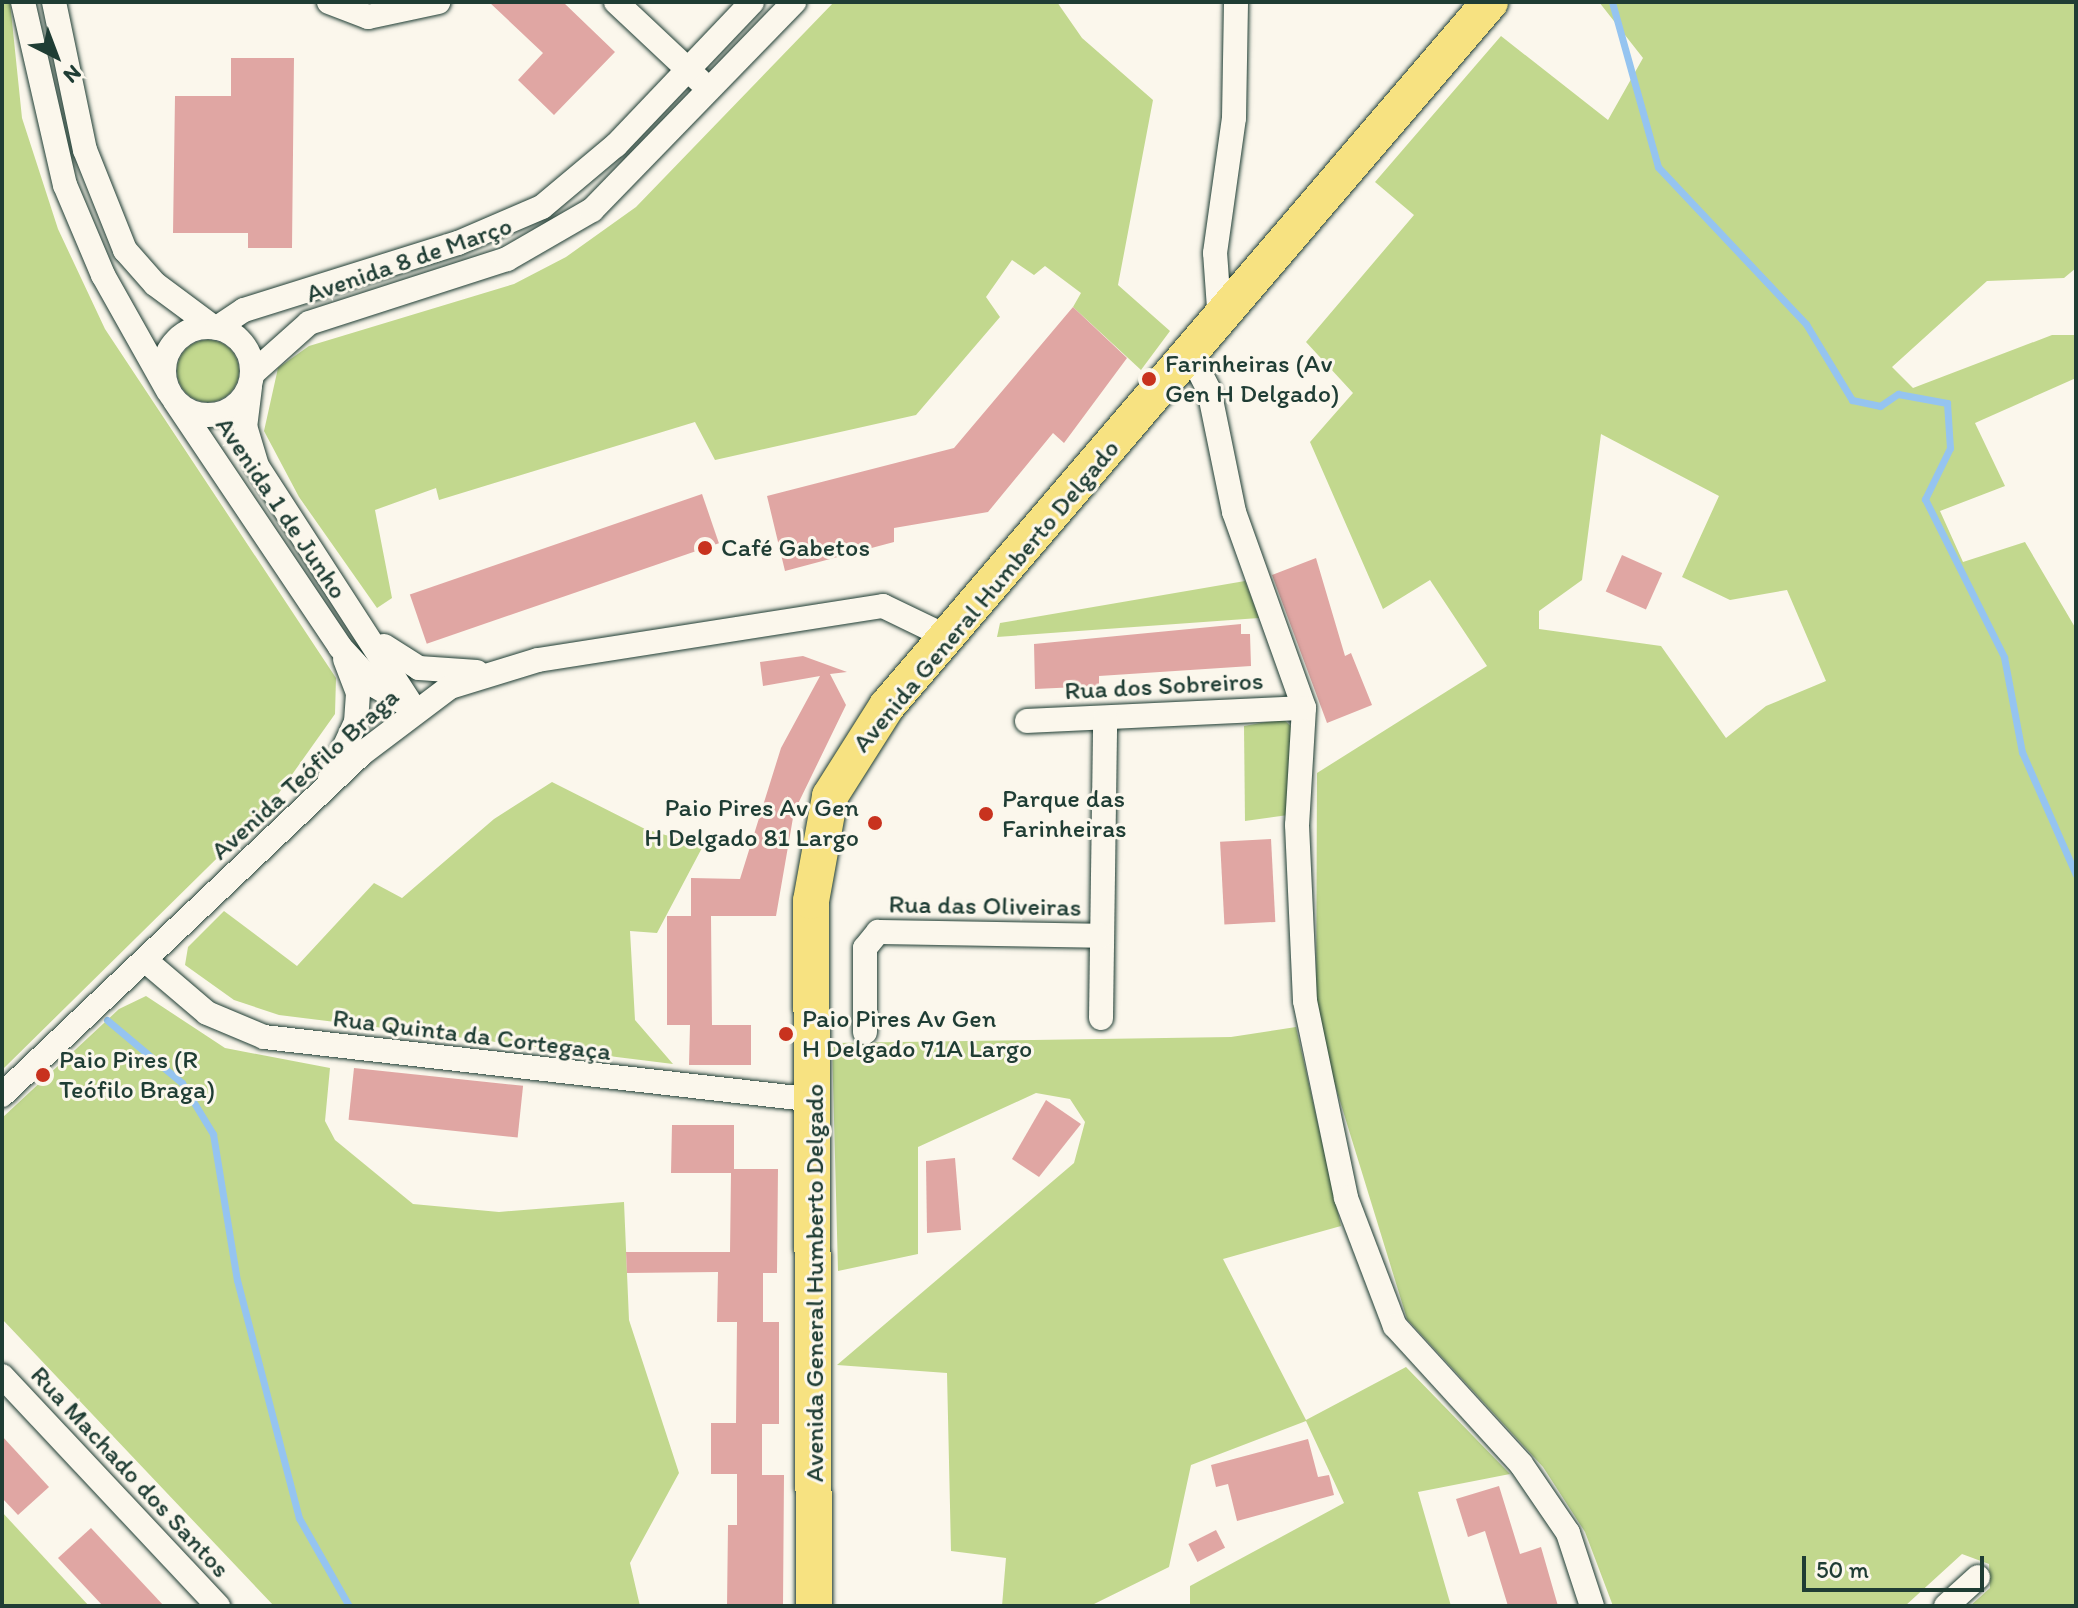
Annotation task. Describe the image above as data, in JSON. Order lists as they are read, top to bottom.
{
  "streets": {
    "main road": ["Avenida General Humberto Delgado"],
    "street": [
      "Avenida 8 de Março",
      "Avenida 1 de Junho",
      "Rua dos Sobreiros",
      "Avenida Teófilo Braga",
      "Rua das Oliveiras",
      "Rua Quinta da Cortegaça",
      "Rua Machado dos Santos"
    ]
  },
  "crossings": [
    ["Avenida 8 de Março", "Avenida 1 de Junho"],
    ["Avenida 1 de Junho", "Avenida Teófilo Braga"],
    ["Avenida General Humberto Delgado", "Avenida Teófilo Braga"],
    ["Avenida General Humberto Delgado", "Rua Quinta da Cortegaça"],
    ["Avenida Teófilo Braga", "Rua Quinta da Cortegaça"]
  ],
  "places": [
    "Farinheiras (Av Gen H Delgado)",
    "Café Gabetos",
    "Parque das Farinheiras",
    "Paio Pires Av Gen H Delgado 81 Largo",
    "Paio Pires Av Gen H Delgado 71A Largo",
    "Paio Pires (R Teófilo Braga)"
  ],
  "scale_bar": "50 m",
  "north": "bottom right"
}
